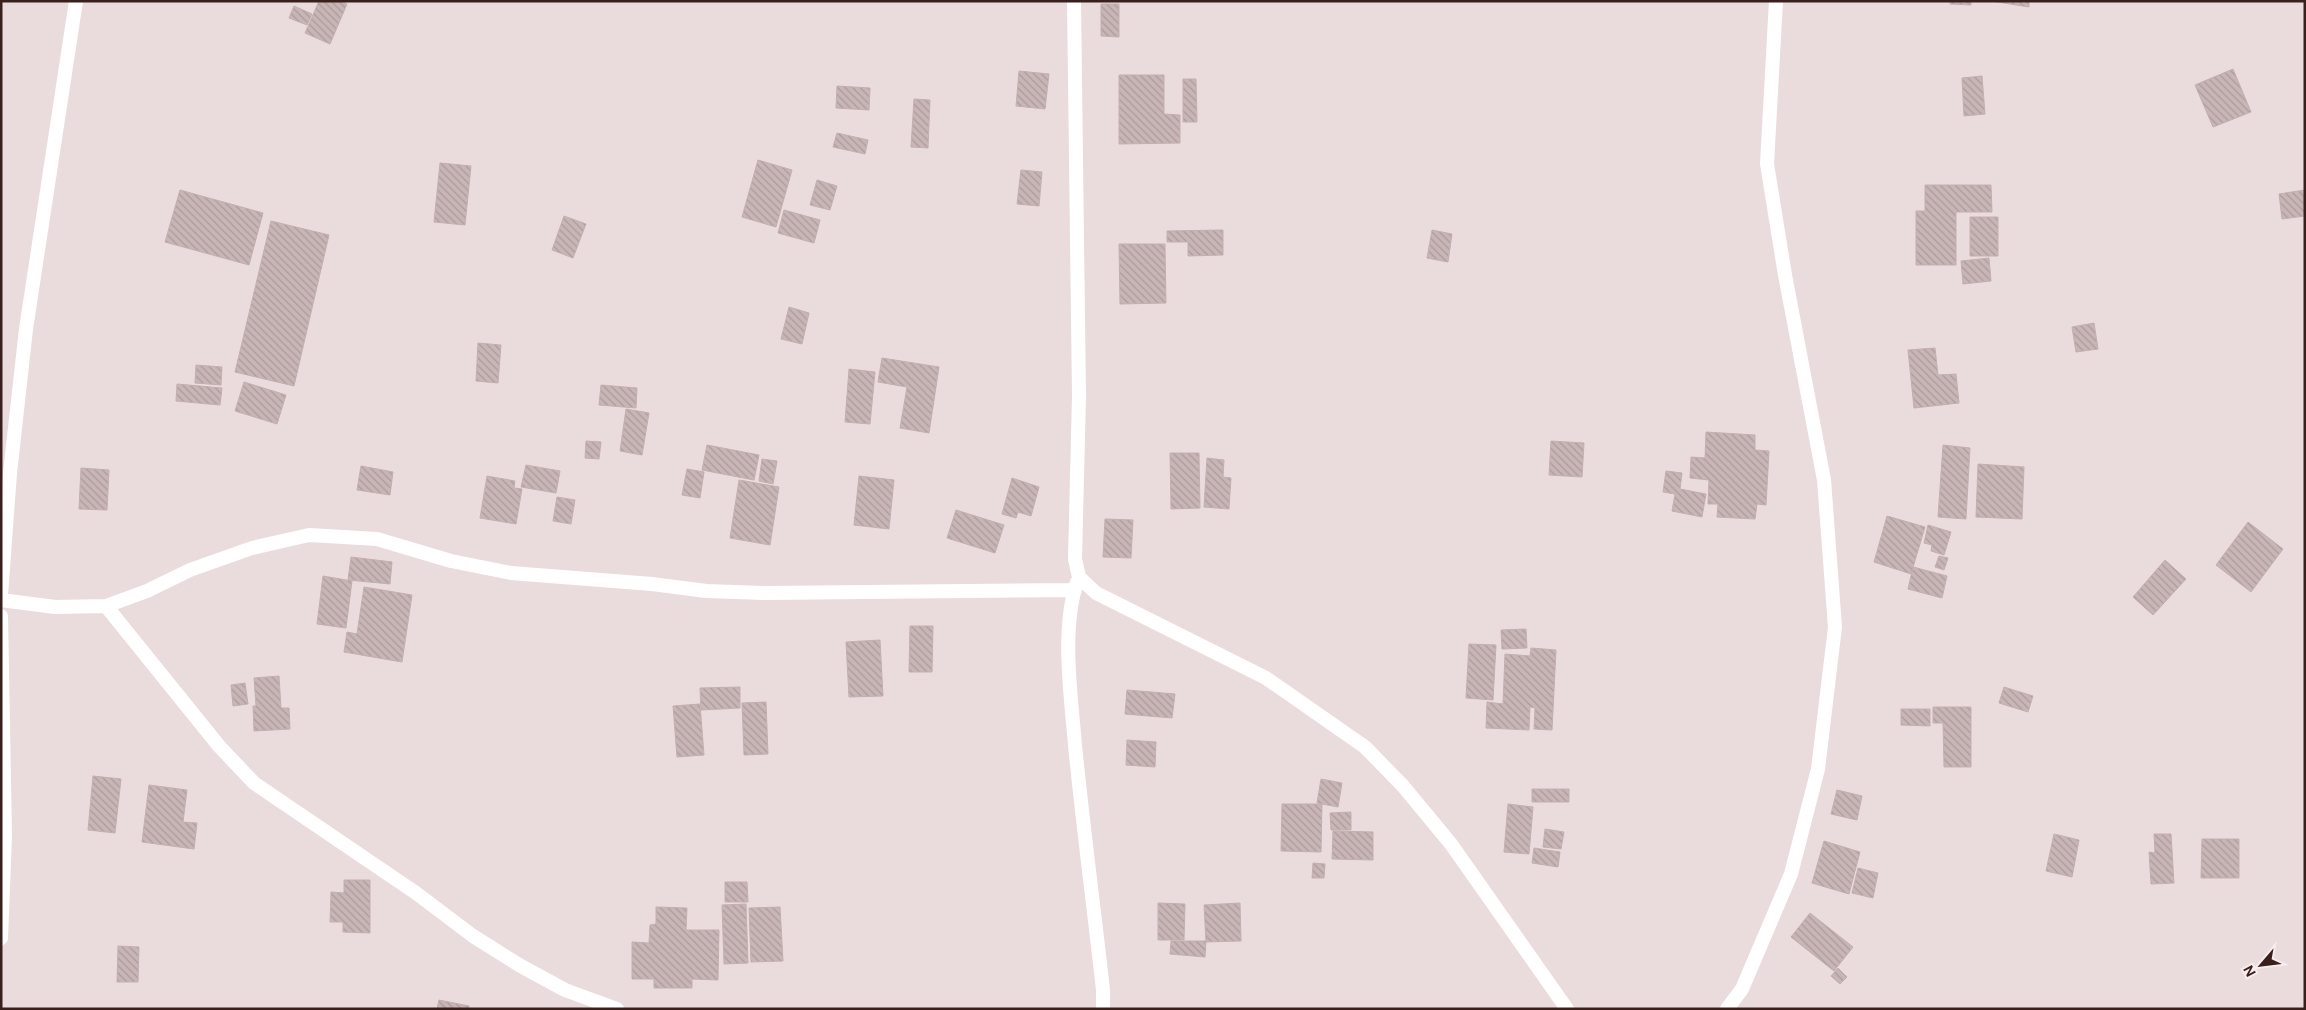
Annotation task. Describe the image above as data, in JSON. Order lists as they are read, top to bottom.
{
  "north": "bottom left"
}
